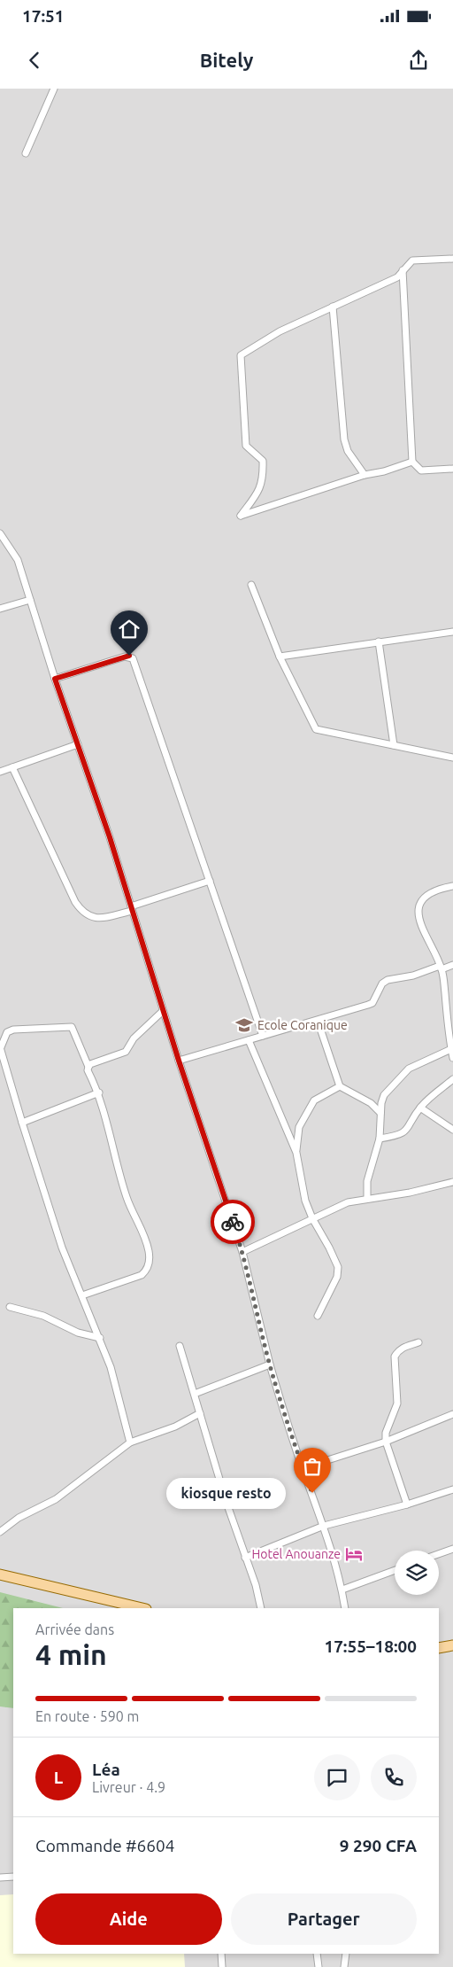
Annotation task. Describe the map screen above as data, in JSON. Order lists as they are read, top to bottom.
{
  "places": {
    "school or university": ["Ecole Coranique"],
    "other": ["kiosque resto"],
    "hotel": ["Hotel Anouanze"]
  },
  "page": {
    "status": "17:51",
    "header": "Bitely",
    "bubble": "kiosque resto",
    "heading": ["4 min", "Arrivée dans", "17:55–18:00"],
    "panel": [
      "Léa",
      "Livreur · 4.9",
      "Commande #6604",
      "9 290 CFA"
    ],
    "bar": "En route · 590 m",
    "round": "L",
    "buttons": ["Aide", "Partager"]
  }
}
